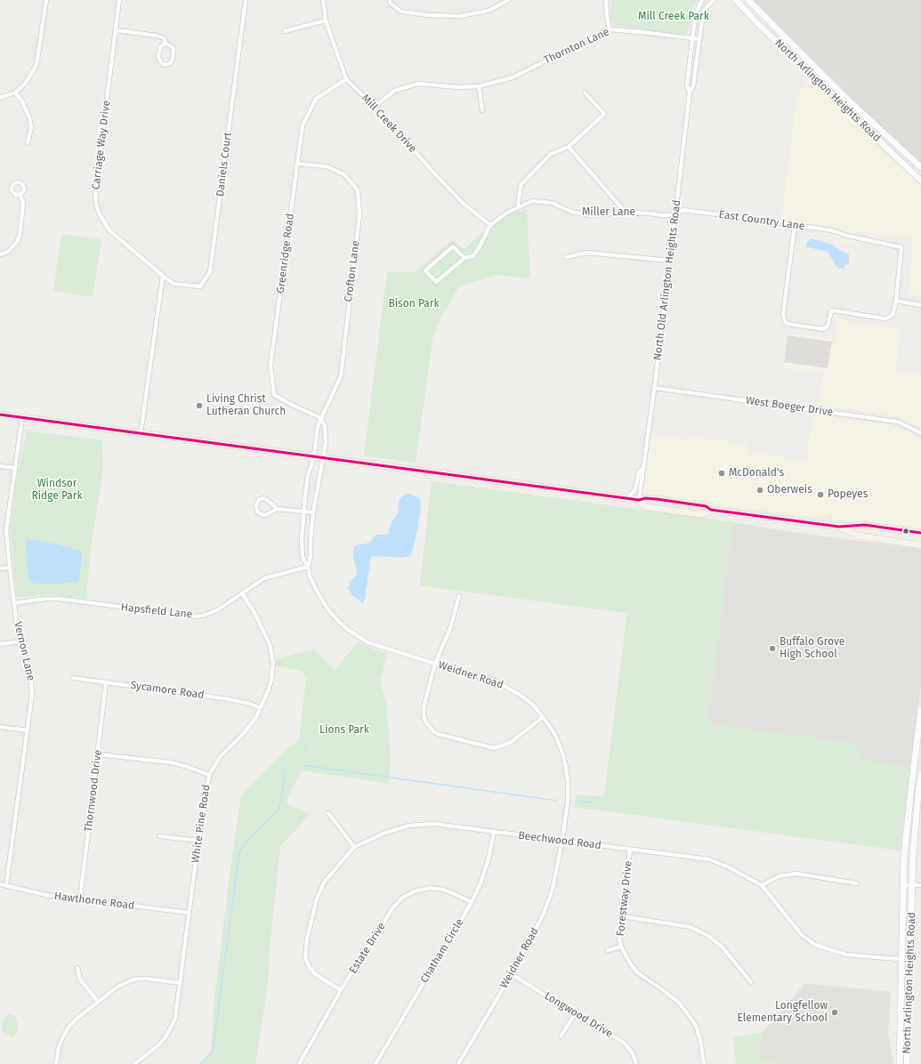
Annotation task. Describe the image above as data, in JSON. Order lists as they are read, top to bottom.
{
  "streets": {
    "main road": ["North Arlington Heights Road"],
    "street": [
      "Thornton Lane",
      "Mill Creek Drive",
      "Carriage Way Drive",
      "Daniels Court",
      "Miller Lane",
      "East Country Lane",
      "Greenridge Road",
      "Crofton Lane",
      "North Old Arlington Heights Road",
      "West Boeger Drive",
      "Hapsfield Lane",
      "Vernon Lane",
      "Weidner Road",
      "Sycamore Road",
      "Thornwood Drive",
      "White Pine Road",
      "Beechwood Road",
      "Forestway Drive",
      "Hawthorne Road",
      "Estate Drive",
      "Chatham Circle",
      "Longwood Drive"
    ]
  },
  "crossings": [
    ["Thornton Lane", "Mill Creek Drive"],
    ["Thornton Lane", "North Old Arlington Heights Road"],
    ["North Arlington Heights Road", "Beechwood Road"],
    ["Mill Creek Drive", "Miller Lane"],
    ["Mill Creek Drive", "Greenridge Road"],
    ["Carriage Way Drive", "Daniels Court"],
    ["Miller Lane", "East Country Lane"],
    ["Miller Lane", "North Old Arlington Heights Road"],
    ["East Country Lane", "North Old Arlington Heights Road"],
    ["Greenridge Road", "Crofton Lane"],
    ["Crofton Lane", "Weidner Road"],
    ["North Old Arlington Heights Road", "West Boeger Drive"],
    ["Hapsfield Lane", "Vernon Lane"],
    ["Hapsfield Lane", "Weidner Road"],
    ["Hapsfield Lane", "White Pine Road"],
    ["Vernon Lane", "Hawthorne Road"],
    ["Weidner Road", "Beechwood Road"],
    ["Weidner Road", "Longwood Drive"],
    ["Sycamore Road", "Thornwood Drive"],
    ["Sycamore Road", "White Pine Road"],
    ["Thornwood Drive", "Hawthorne Road"],
    ["White Pine Road", "Hawthorne Road"],
    ["Beechwood Road", "Forestway Drive"],
    ["Beechwood Road", "Estate Drive"],
    ["Beechwood Road", "Chatham Circle"],
    ["Estate Drive", "Chatham Circle"]
  ],
  "parks": [
    "Mill Creek Park",
    "Bison Park",
    "Windsor Ridge Park",
    "Lions Park"
  ],
  "places": [
    "Living Christ Lutheran Church",
    "McDonald's",
    "Oberweis",
    "Popeyes",
    "Buffalo Grove High School",
    "Longfellow Elementary School"
  ]
}
